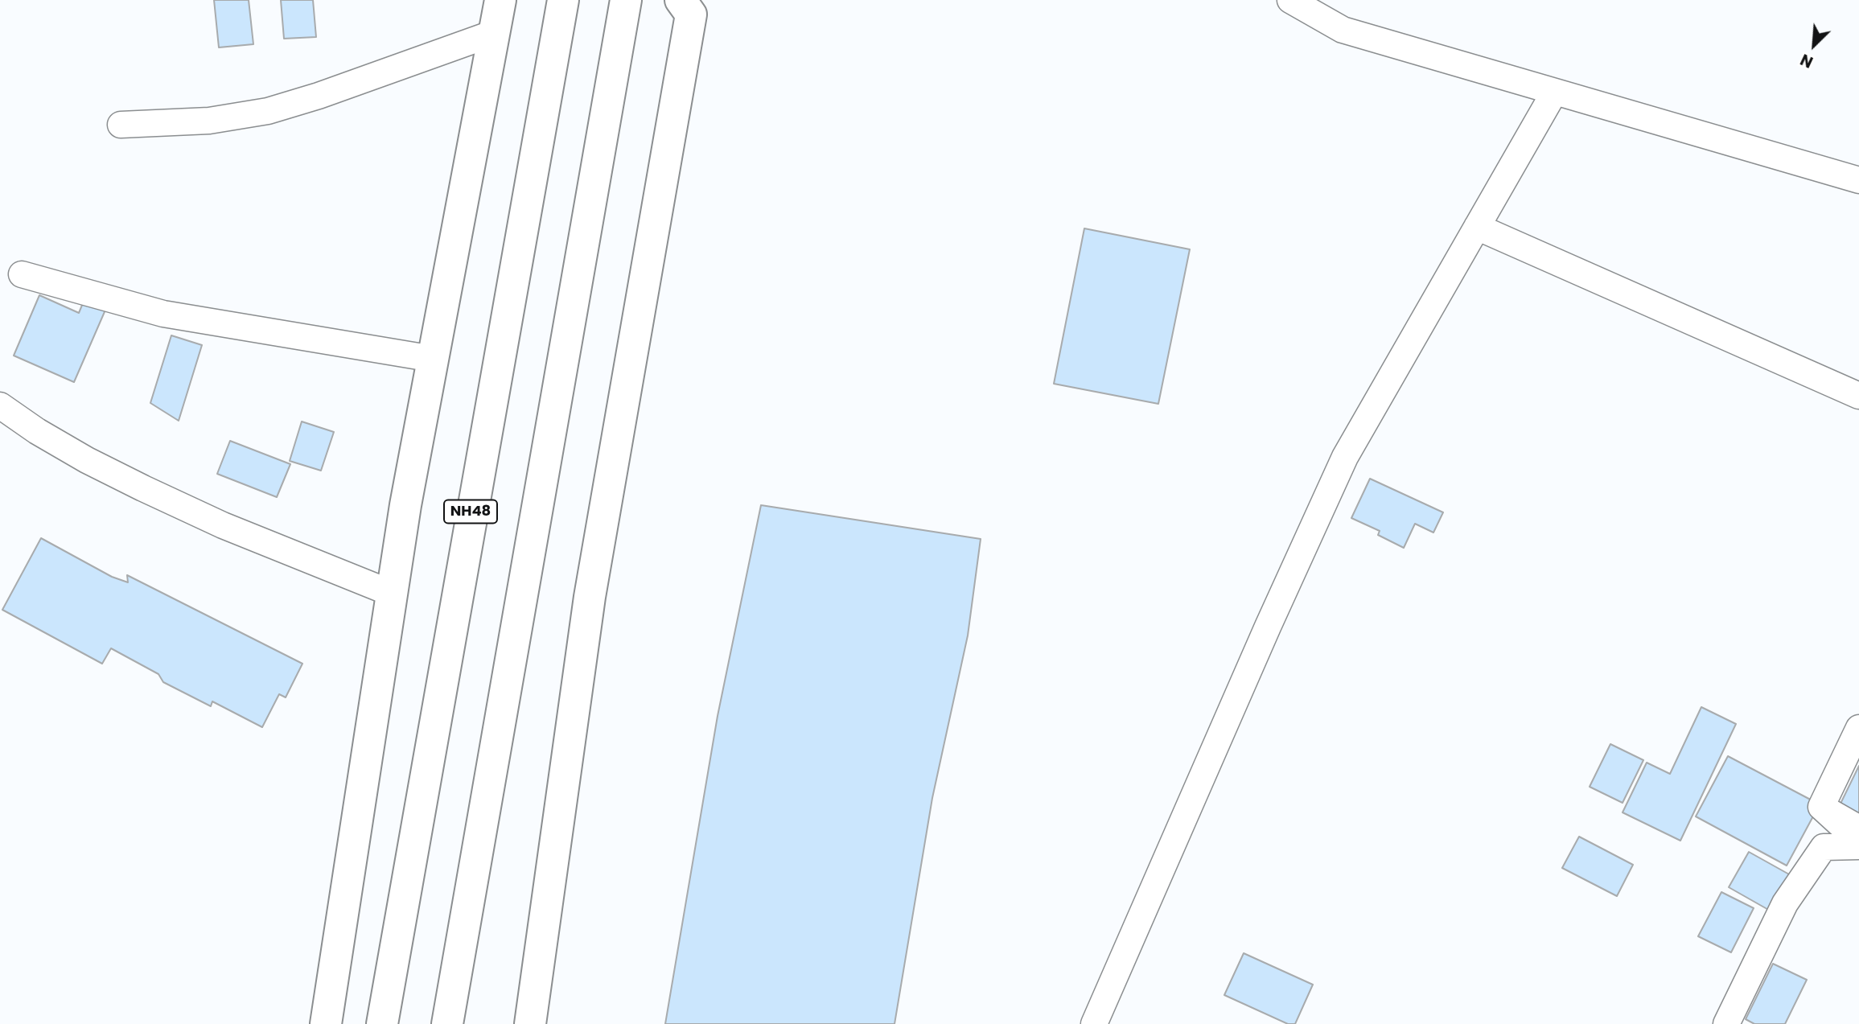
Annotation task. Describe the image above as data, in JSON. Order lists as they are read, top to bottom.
{
  "streets": {
    "highway": ["NH48"]
  },
  "north": "bottom left"
}
